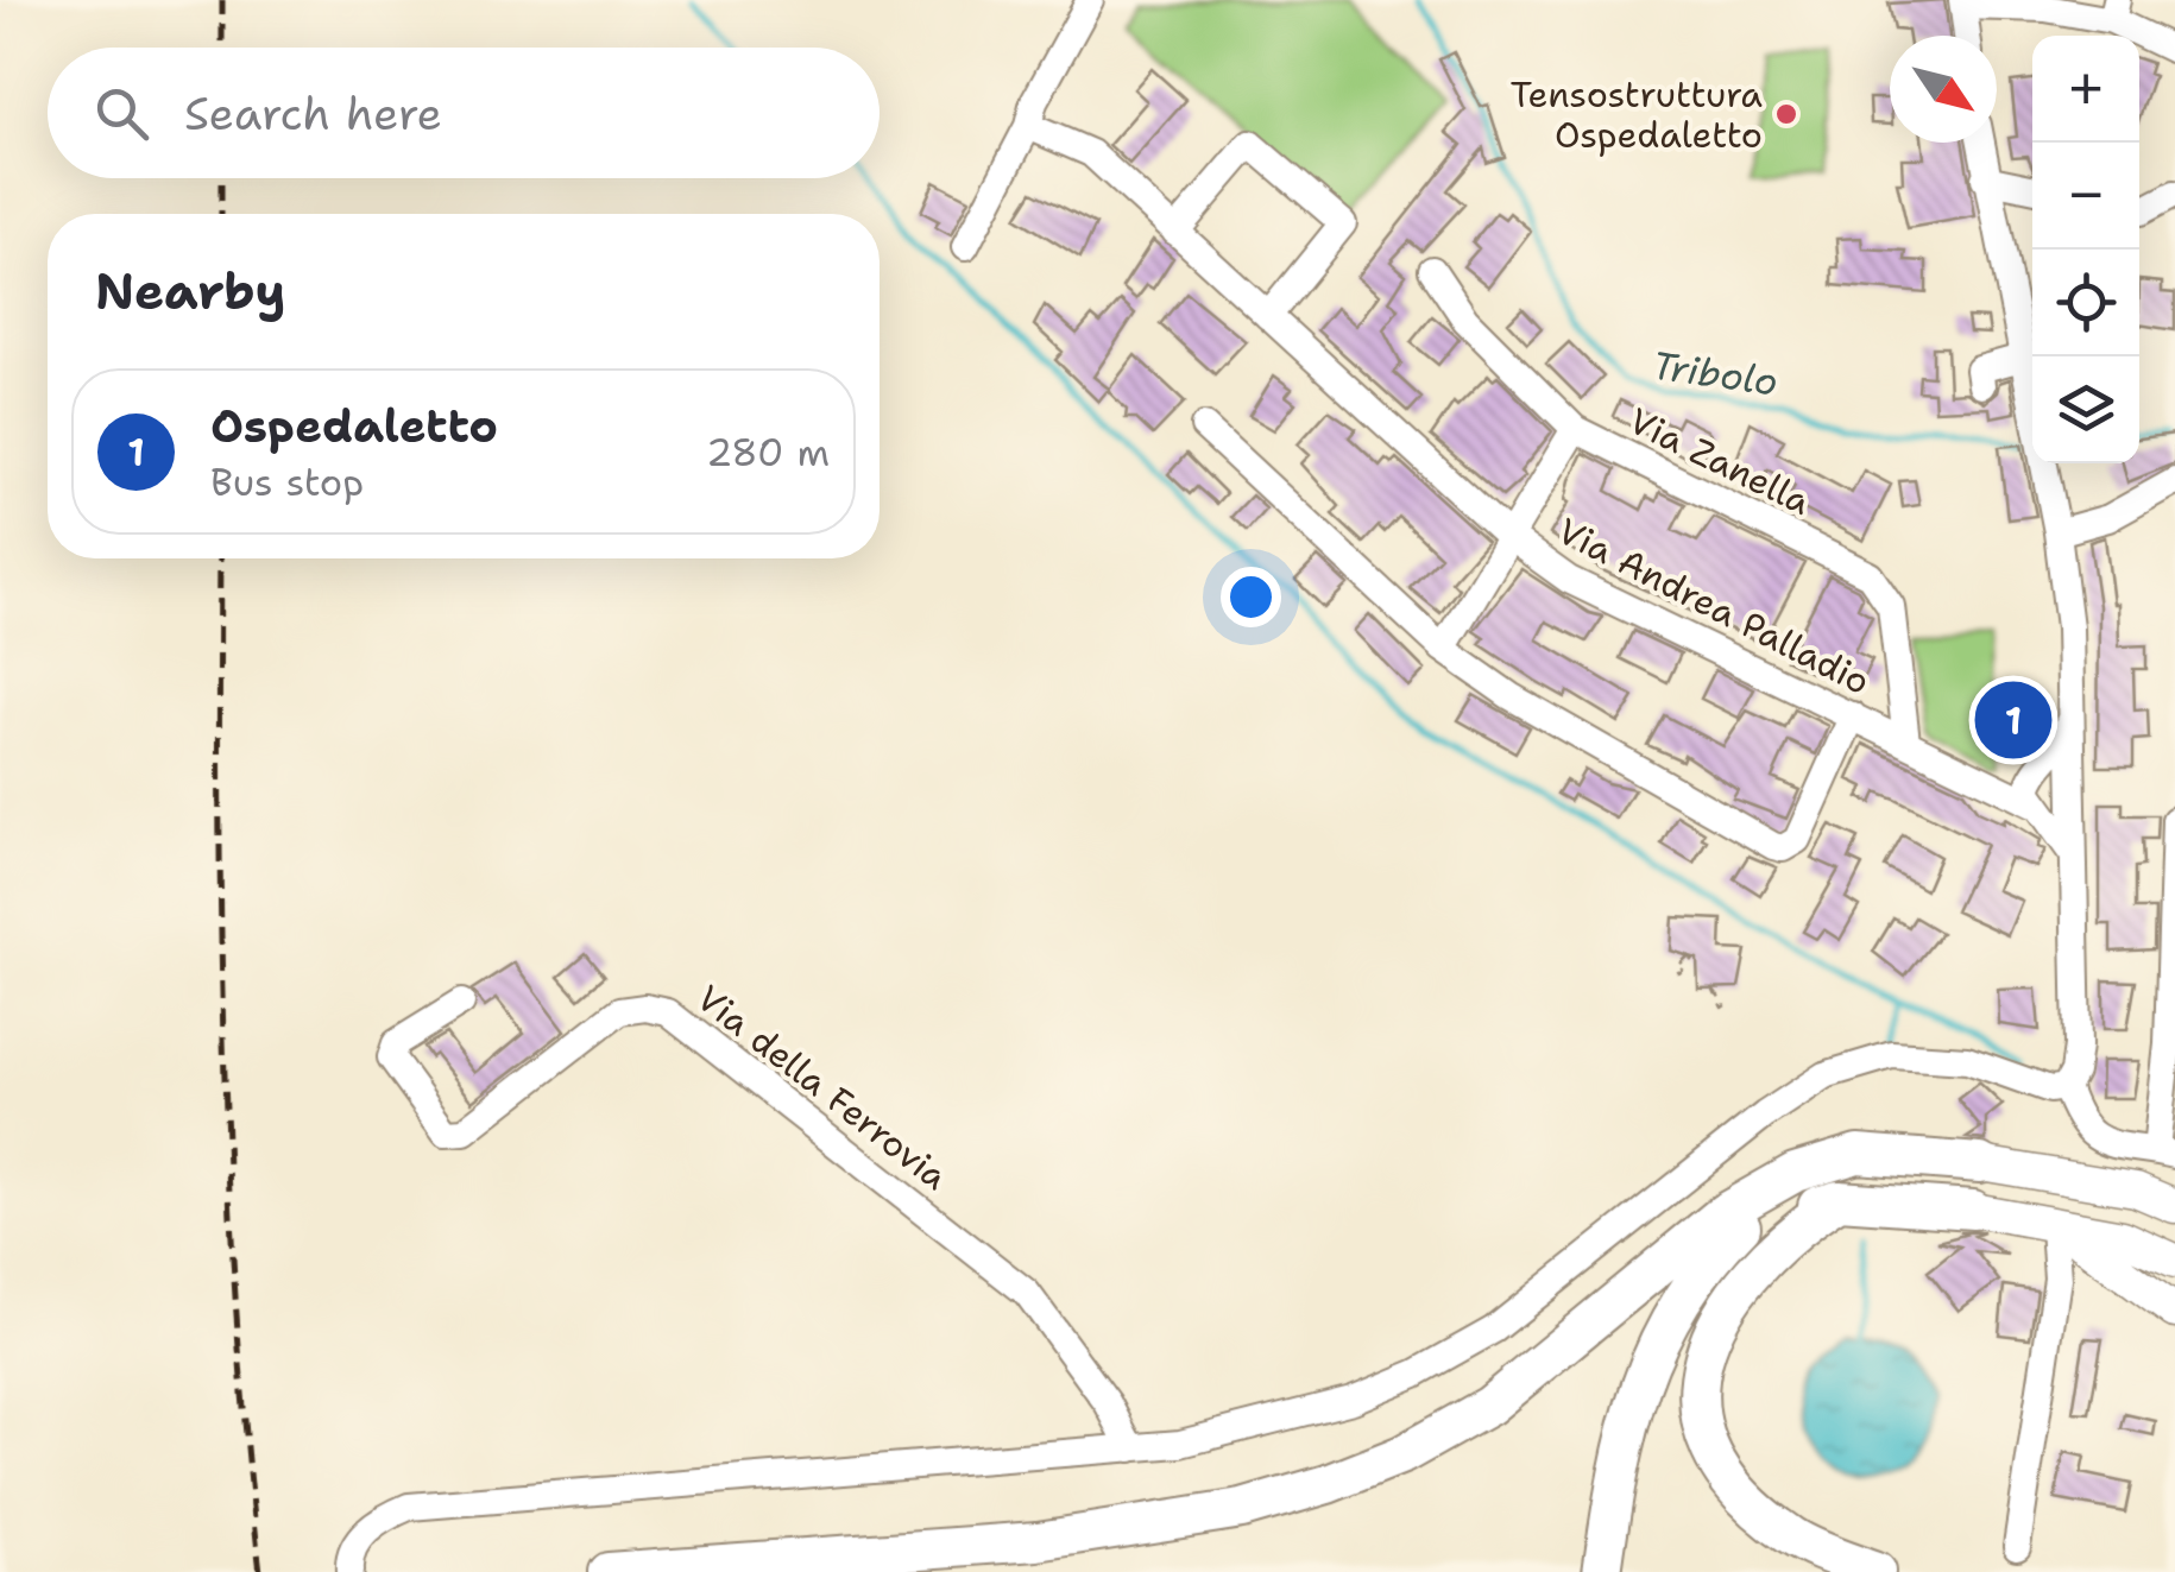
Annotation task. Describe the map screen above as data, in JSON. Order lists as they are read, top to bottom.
{
  "streets": {
    "street": ["Via Zanella", "Via Andrea Palladio", "Via della Ferrovia"]
  },
  "crossings": [
    ["Via Zanella", "Via Andrea Palladio"]
  ],
  "water": ["Tribolo"],
  "places": ["Tensostruttura Ospedaletto"],
  "north": "bottom right",
  "page": {
    "map_buttons": ["+", "−"],
    "search": "Search here",
    "heading": "Nearby",
    "list": [
      {
        "mark": "1",
        "name": "Ospedaletto",
        "note": "Bus stop",
        "value": "280 m"
      }
    ],
    "pins": "1"
  }
}
